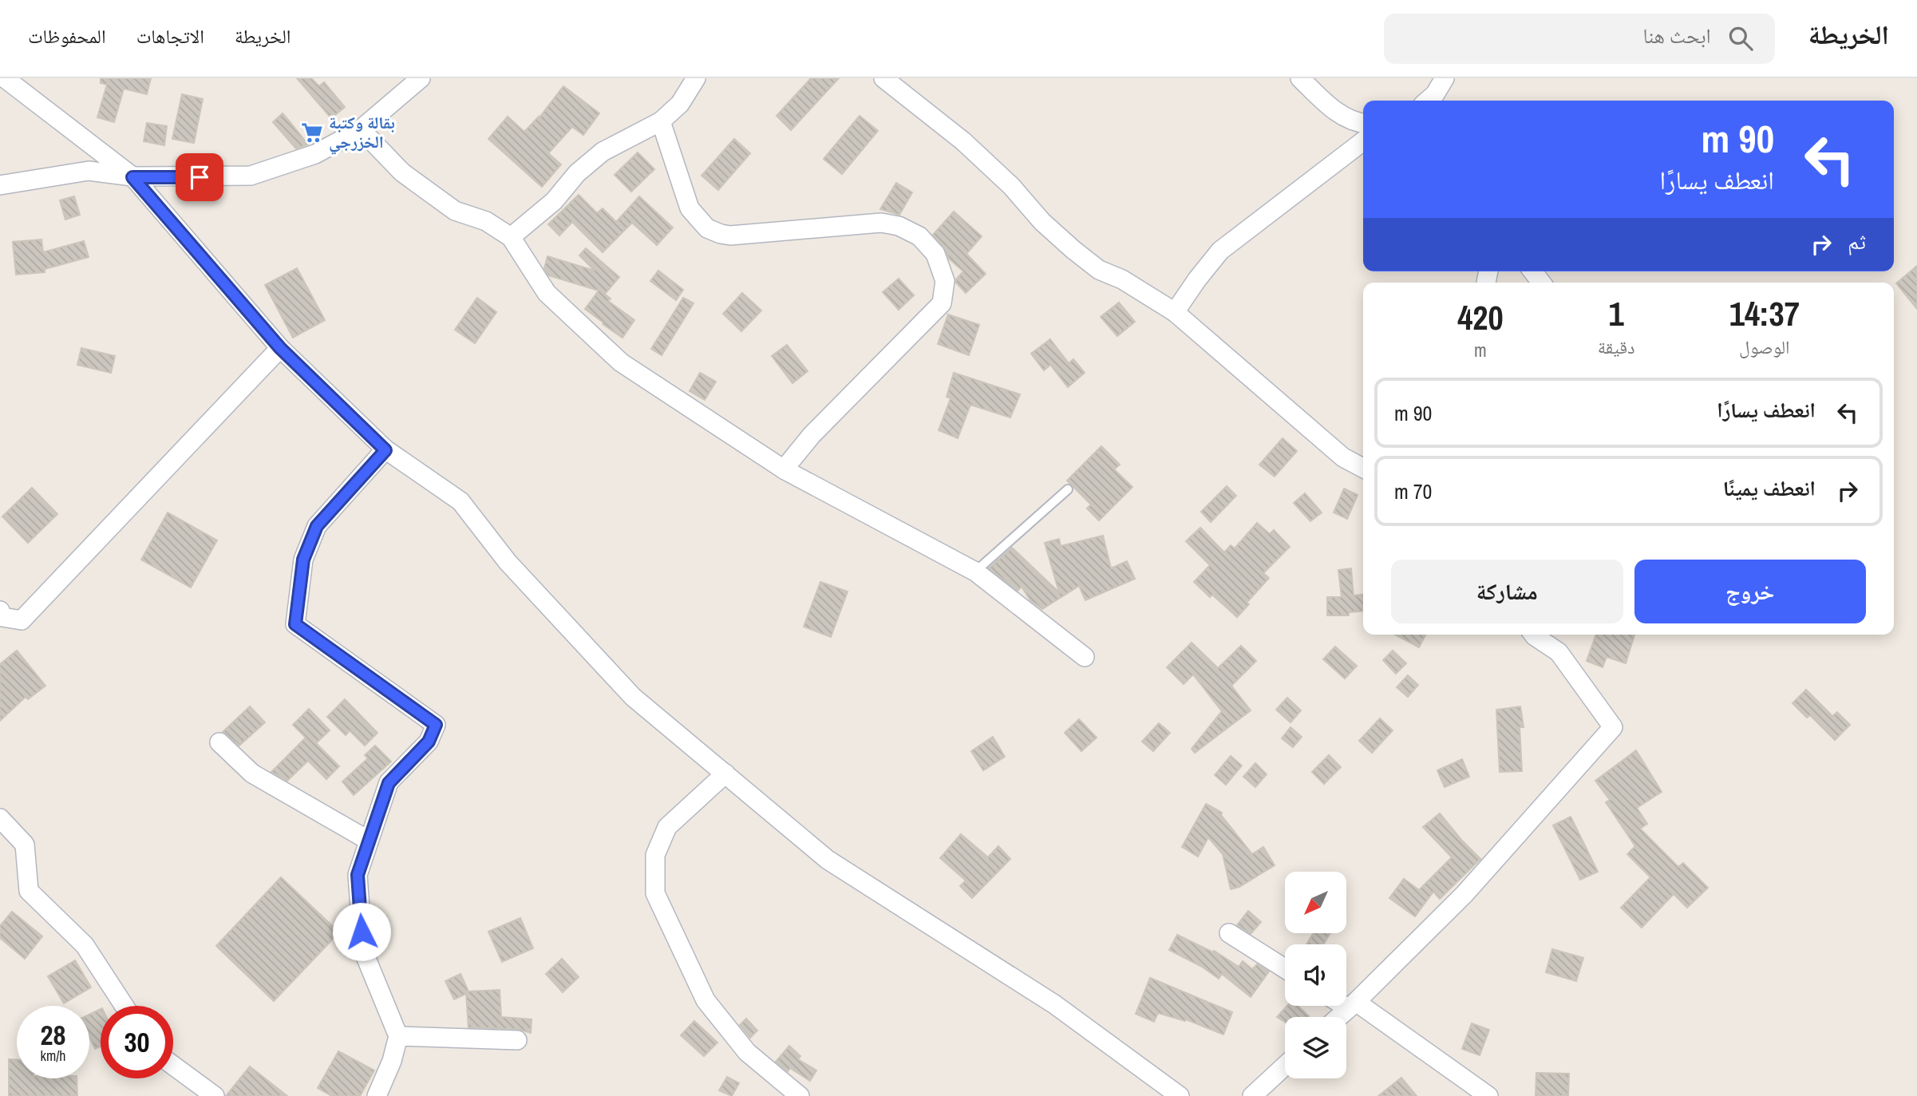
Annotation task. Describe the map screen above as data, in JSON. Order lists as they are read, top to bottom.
{
  "places": {
    "supermarket": ["بقالة وكتبة الخزرجي"]
  },
  "north": "bottom left",
  "page": {
    "header": "الخريطة",
    "search": "ابحث هنا",
    "nav": ["الخريطة", "الاتجاهات", "المحفوظات"],
    "turn": ["90 m", "انعطف يسارًا"],
    "then": "ثم",
    "eta": [
      "14:37",
      "الوصول",
      "1",
      "دقيقة",
      "420",
      "m"
    ],
    "list": [
      {
        "name": "انعطف يسارًا",
        "value": "90 m"
      },
      {
        "name": "انعطف يمينًا",
        "value": "70 m"
      }
    ],
    "buttons": ["خروج", "مشاركة"],
    "speed": "28 km/h",
    "limit": "30"
  }
}
